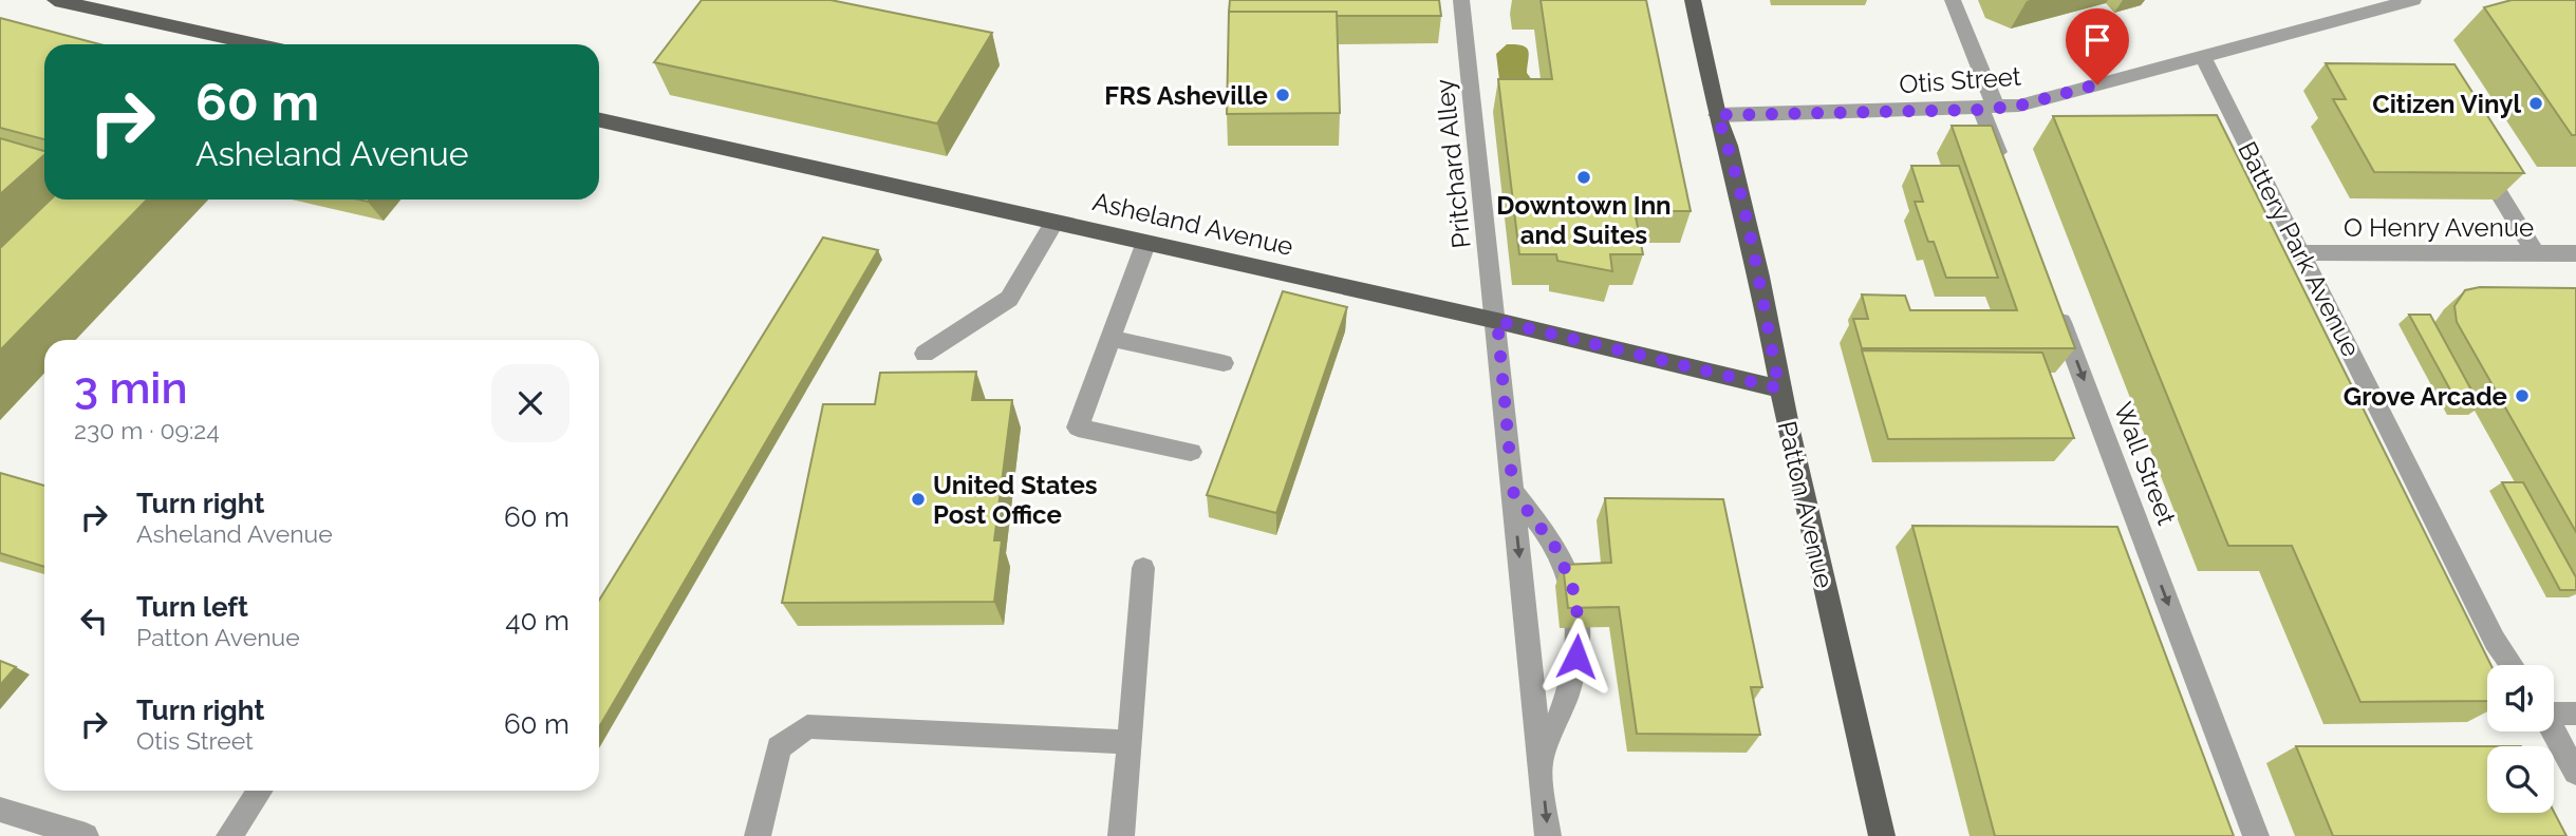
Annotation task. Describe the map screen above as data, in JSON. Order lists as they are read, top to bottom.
{
  "streets": {
    "main road": ["Asheland Avenue", "Patton Avenue"],
    "street": [
      "Otis Street",
      "Pritchard Alley",
      "O Henry Avenue",
      "Battery Park Avenue",
      "Wall Street"
    ]
  },
  "crossings": [
    ["Otis Street", "Battery Park Avenue"],
    ["Otis Street", "Patton Avenue"],
    ["Pritchard Alley", "Asheland Avenue"],
    ["Asheland Avenue", "Patton Avenue"],
    ["O Henry Avenue", "Battery Park Avenue"]
  ],
  "one_way": ["Wall Street"],
  "places": [
    "FRS Asheville",
    "Citizen Vinyl",
    "Downtown Inn and Suites",
    "Grove Arcade",
    "United States Post Office"
  ],
  "page": {
    "turn": ["60 m", "Asheland Avenue"],
    "heading": ["3 min", "230 m · 09:24"],
    "list": [
      {
        "name": "Turn right",
        "note": "Asheland Avenue",
        "value": "60 m"
      },
      {
        "name": "Turn left",
        "note": "Patton Avenue",
        "value": "40 m"
      },
      {
        "name": "Turn right",
        "note": "Otis Street",
        "value": "60 m"
      }
    ]
  }
}
